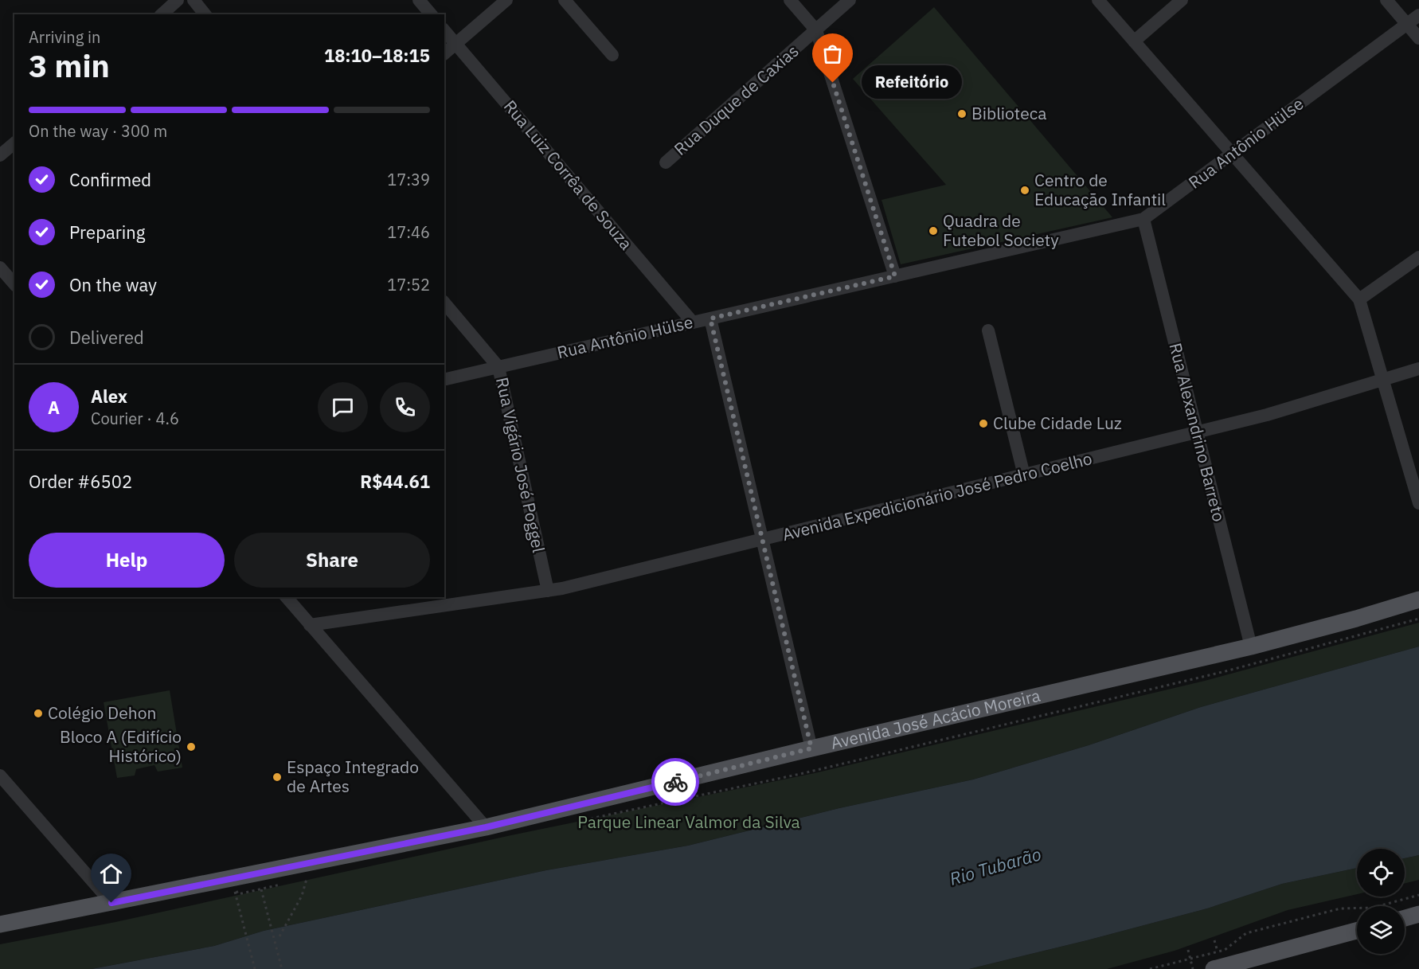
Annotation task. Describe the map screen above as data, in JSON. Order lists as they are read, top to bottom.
{
  "streets": {
    "main road": ["Avenida José Acácio Moreira"],
    "street": [
      "Rua Duque de Caxias",
      "Rua Antônio Hülse",
      "Rua Luiz Corrêa de Souza",
      "Rua Alexandrino Barreto",
      "Rua Vigário José Poggel",
      "Avenida Expedicionário José Pedro Coelho"
    ]
  },
  "crossings": [
    ["Rua Antônio Hülse", "Rua Luiz Corrêa de Souza"],
    ["Rua Antônio Hülse", "Rua Alexandrino Barreto"],
    ["Rua Antônio Hülse", "Rua Vigário José Poggel"],
    ["Rua Alexandrino Barreto", "Avenida Expedicionário José Pedro Coelho"],
    ["Rua Alexandrino Barreto", "Avenida José Acácio Moreira"],
    ["Rua Vigário José Poggel", "Avenida Expedicionário José Pedro Coelho"]
  ],
  "water": ["Rio Tubarão"],
  "parks": ["Parque Linear Valmor da Silva"],
  "places": [
    "Refeitório",
    "Biblioteca",
    "Centro de Educação Infantil",
    "Quadra de Futebol Society",
    "Clube Cidade Luz",
    "Colégio Dehon",
    "Bloco A (Edifício Histórico)",
    "Espaço Integrado de Artes"
  ],
  "page": {
    "heading": ["3 min", "Arriving in", "18:10–18:15"],
    "panel": [
      "Alex",
      "Courier · 4.6",
      "Order #6502",
      "R$44.61"
    ],
    "bubble": "Refeitório",
    "bar": "On the way · 300 m",
    "list": [
      ["Confirmed", "17:39"],
      ["Preparing", "17:46"],
      ["On the way", "17:52"],
      "Delivered"
    ],
    "round": "A",
    "buttons": ["Help", "Share"]
  }
}
